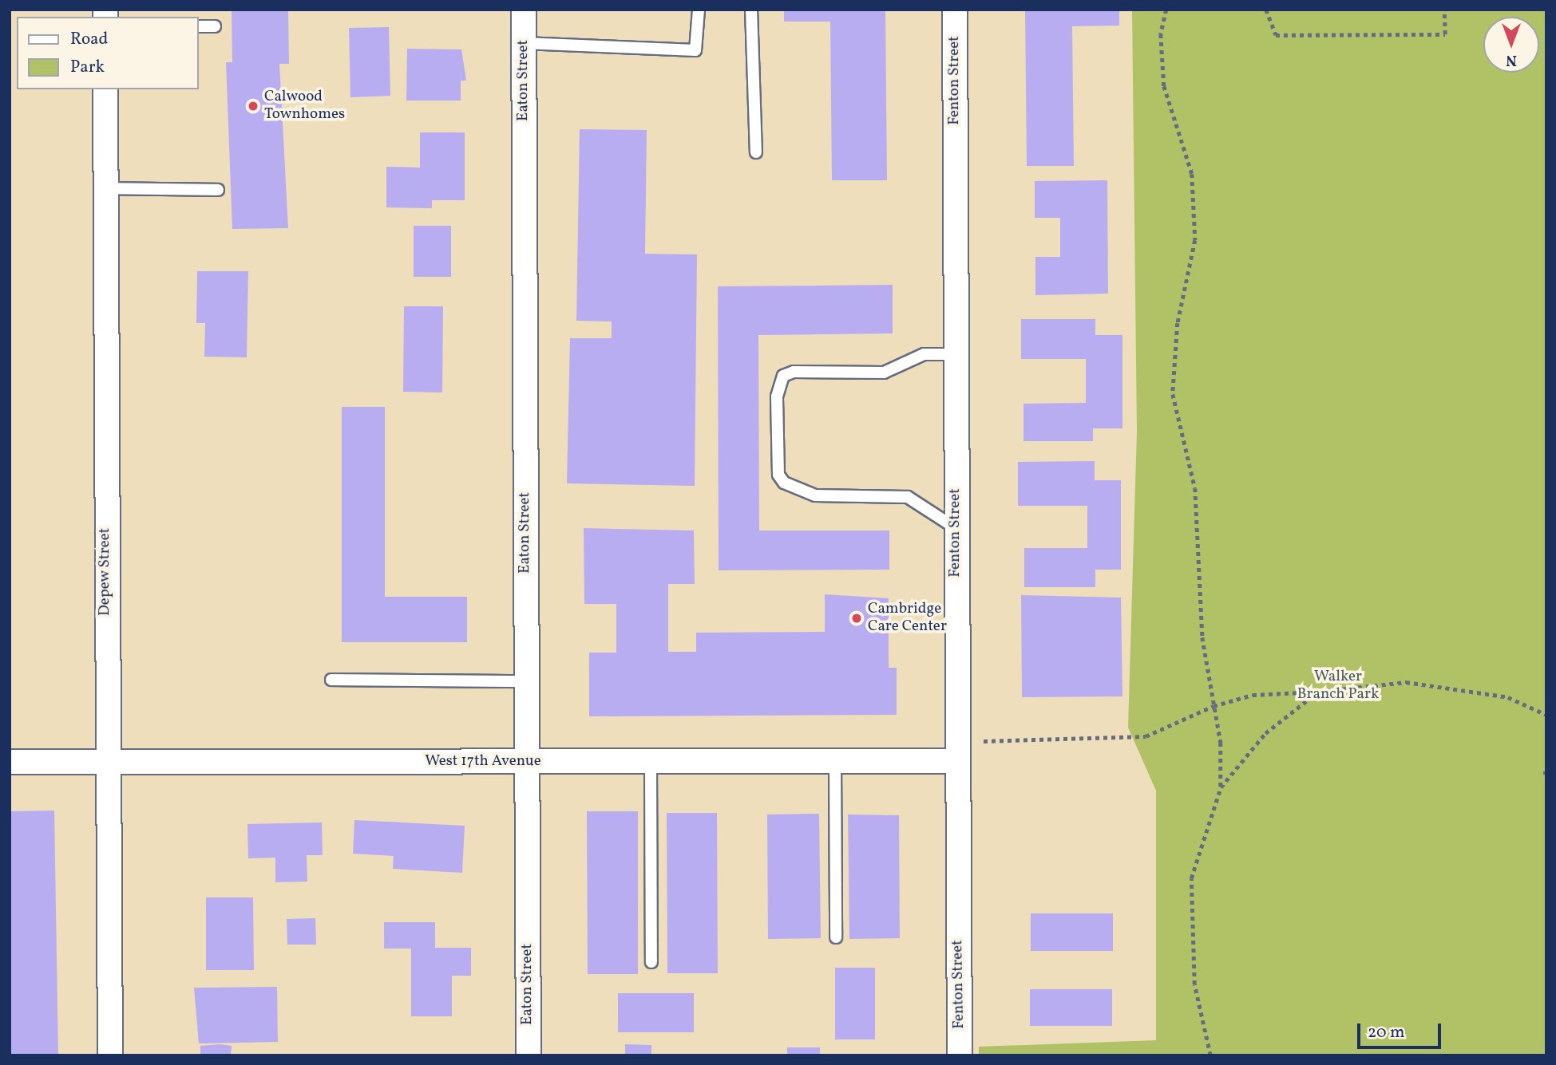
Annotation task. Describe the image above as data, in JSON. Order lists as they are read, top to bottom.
{
  "streets": {
    "street": [
      "Eaton Street",
      "Fenton Street",
      "Depew Street",
      "West 17th Avenue"
    ]
  },
  "crossings": [
    ["Eaton Street", "West 17th Avenue"],
    ["Fenton Street", "West 17th Avenue"],
    ["Depew Street", "West 17th Avenue"]
  ],
  "parks": ["Walker Branch Park"],
  "places": ["Calwood Townhomes", "Cambridge Care Center"],
  "legend": ["Road", "Park"],
  "scale_bar": "20 m",
  "north": "bottom"
}
